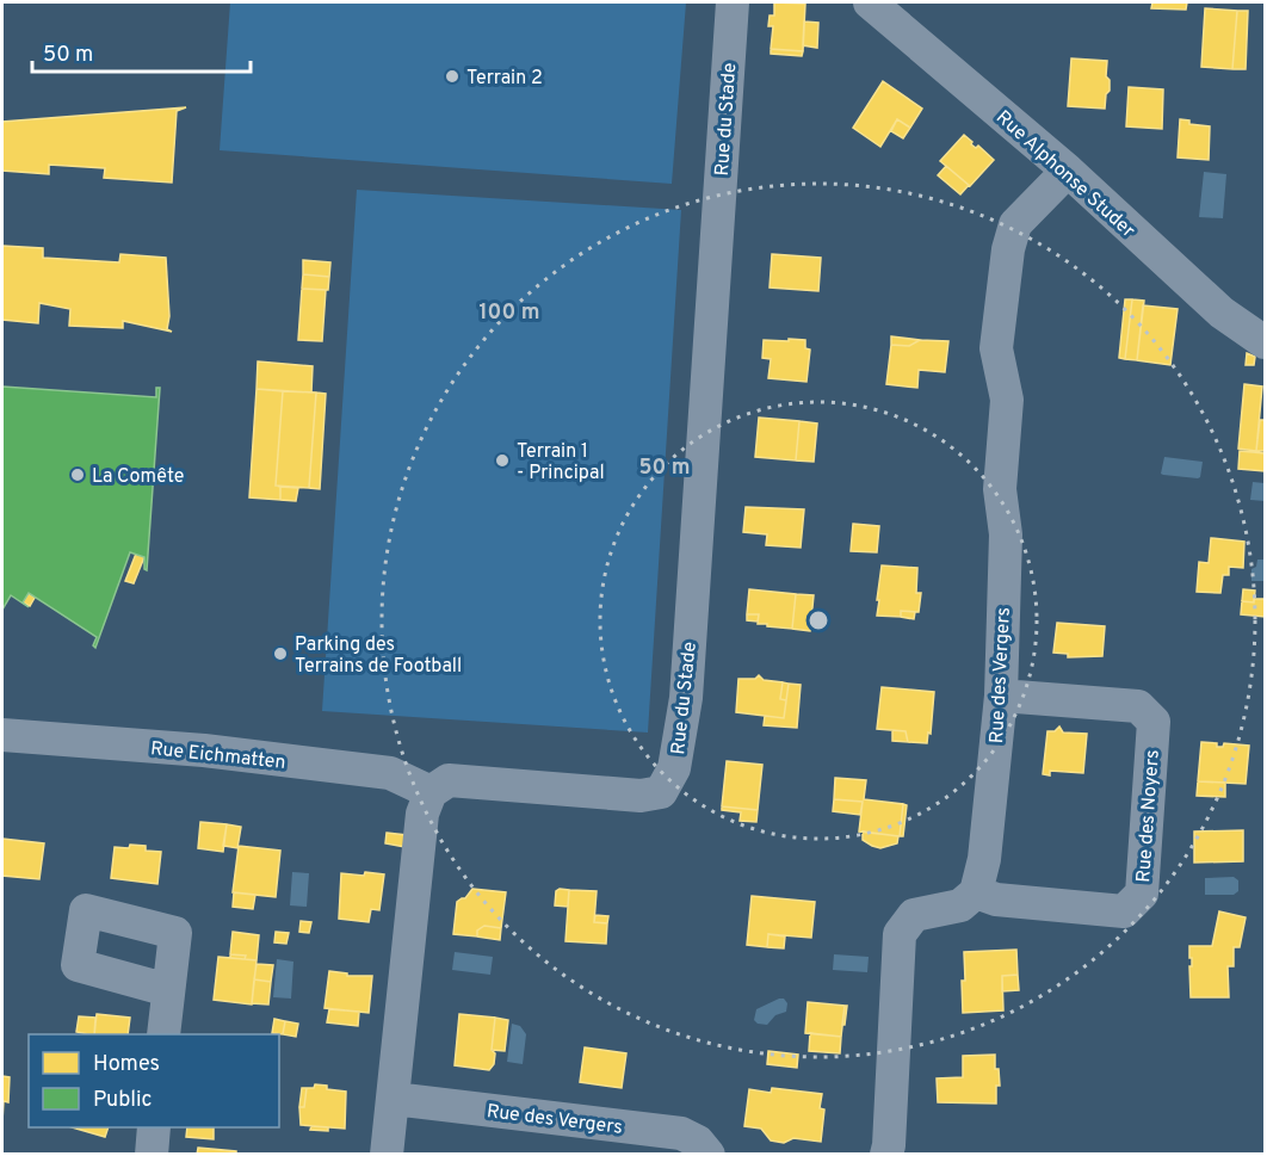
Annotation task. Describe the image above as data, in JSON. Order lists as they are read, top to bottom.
{
  "streets": {
    "street": [
      "Rue du Stade",
      "Rue Alphonse Studer",
      "Rue des Vergers",
      "Rue Eichmatten",
      "Rue des Noyers"
    ]
  },
  "crossings": [
    ["Rue du Stade", "Rue Eichmatten"],
    ["Rue Alphonse Studer", "Rue des Vergers"],
    ["Rue des Vergers", "Rue des Noyers"]
  ],
  "places": [
    "Terrain 2",
    "Terrain 1 - Principal",
    "La Comête",
    "Parking des Terrains de Football"
  ],
  "legend": ["Homes", "Public"],
  "scale_bar": "50 m",
  "rings": ["100 m", "50 m"]
}
